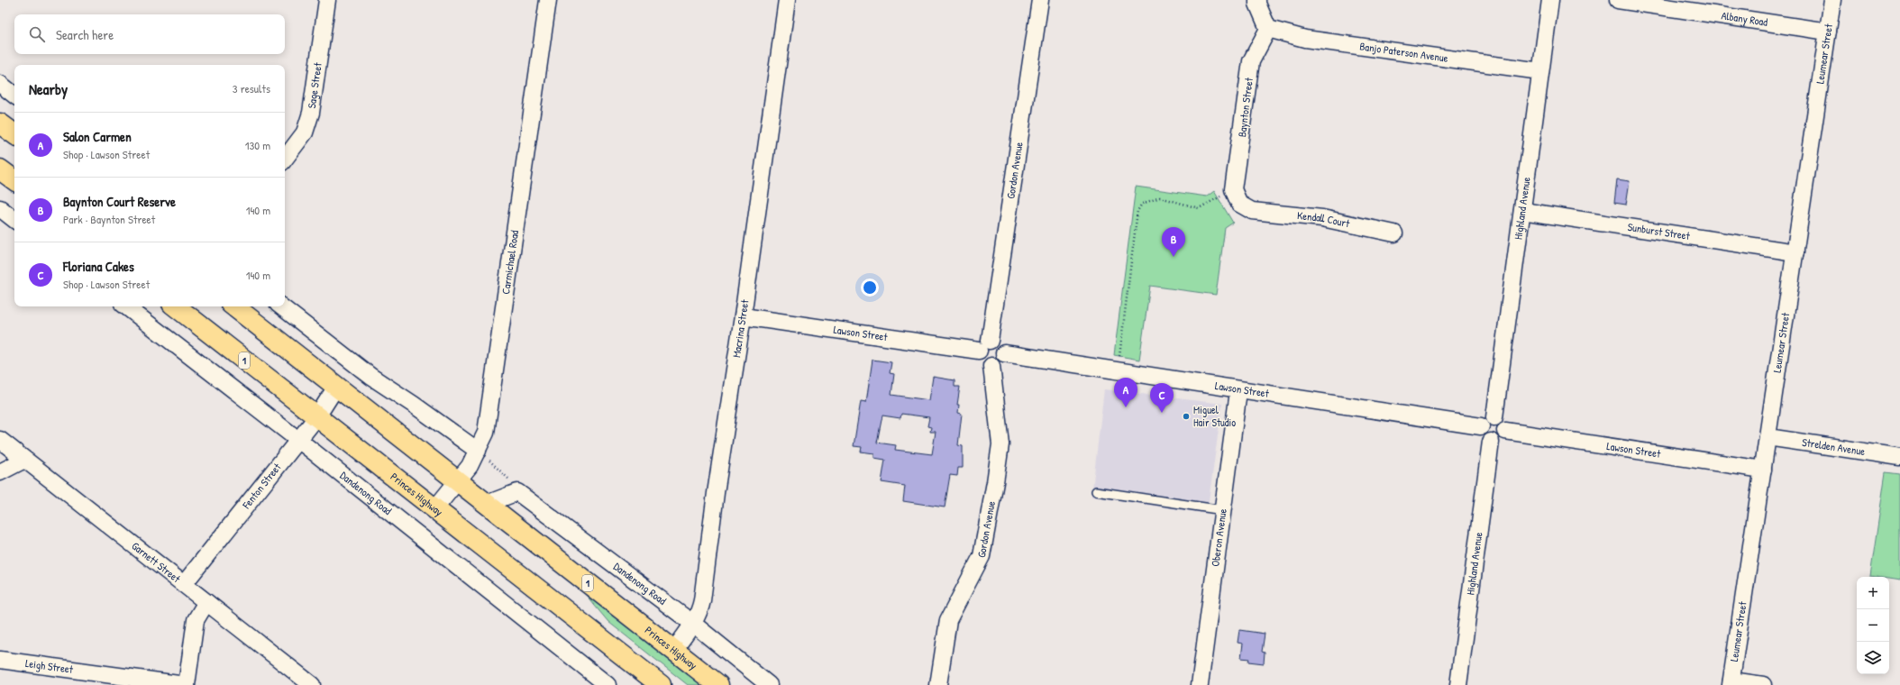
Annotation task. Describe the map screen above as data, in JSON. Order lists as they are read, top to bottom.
{
  "streets": {
    "highway": ["1", "Princes Highway"],
    "street": [
      "Albany Road",
      "Banjo Paterson Avenue",
      "Leumear Street",
      "Sage Street",
      "Baynton Street",
      "Gordon Avenue",
      "Highland Avenue",
      "Kendall Court",
      "Sunburst Street",
      "Carmichael Road",
      "Macrina Street",
      "Lawson Street",
      "Strelden Avenue",
      "Fenton Street",
      "Dandenong Road",
      "Oberon Avenue",
      "Garnett Street",
      "Leigh Street"
    ]
  },
  "crossings": [
    ["Albany Road", "Leumear Street"],
    ["Banjo Paterson Avenue", "Baynton Street"],
    ["Banjo Paterson Avenue", "Highland Avenue"],
    ["Leumear Street", "Sunburst Street"],
    ["Leumear Street", "Lawson Street"],
    ["Leumear Street", "Strelden Avenue"],
    ["Baynton Street", "Kendall Court"],
    ["Gordon Avenue", "Lawson Street"],
    ["Highland Avenue", "Sunburst Street"],
    ["Highland Avenue", "Lawson Street"],
    ["Carmichael Road", "Princes Highway"],
    ["Macrina Street", "Lawson Street"],
    ["Macrina Street", "Dandenong Road"],
    ["Macrina Street", "Princes Highway"],
    ["Lawson Street", "Oberon Avenue"],
    ["Fenton Street", "Dandenong Road"],
    ["Fenton Street", "Princes Highway"],
    ["Fenton Street", "Garnett Street"]
  ],
  "places": ["Miguel Hair Studio"],
  "page": {
    "search": "Search here",
    "heading": ["Nearby", "3 results"],
    "list": [
      {
        "mark": "A",
        "name": "Salon Carmen",
        "note": "Shop · Lawson Street",
        "value": "130 m"
      },
      {
        "mark": "B",
        "name": "Baynton Court Reserve",
        "note": "Park · Baynton Street",
        "value": "140 m"
      },
      {
        "mark": "C",
        "name": "Floriana Cakes",
        "note": "Shop · Lawson Street",
        "value": "140 m"
      }
    ],
    "pins": ["B", "A", "C"],
    "map_buttons": ["+", "−"]
  }
}
